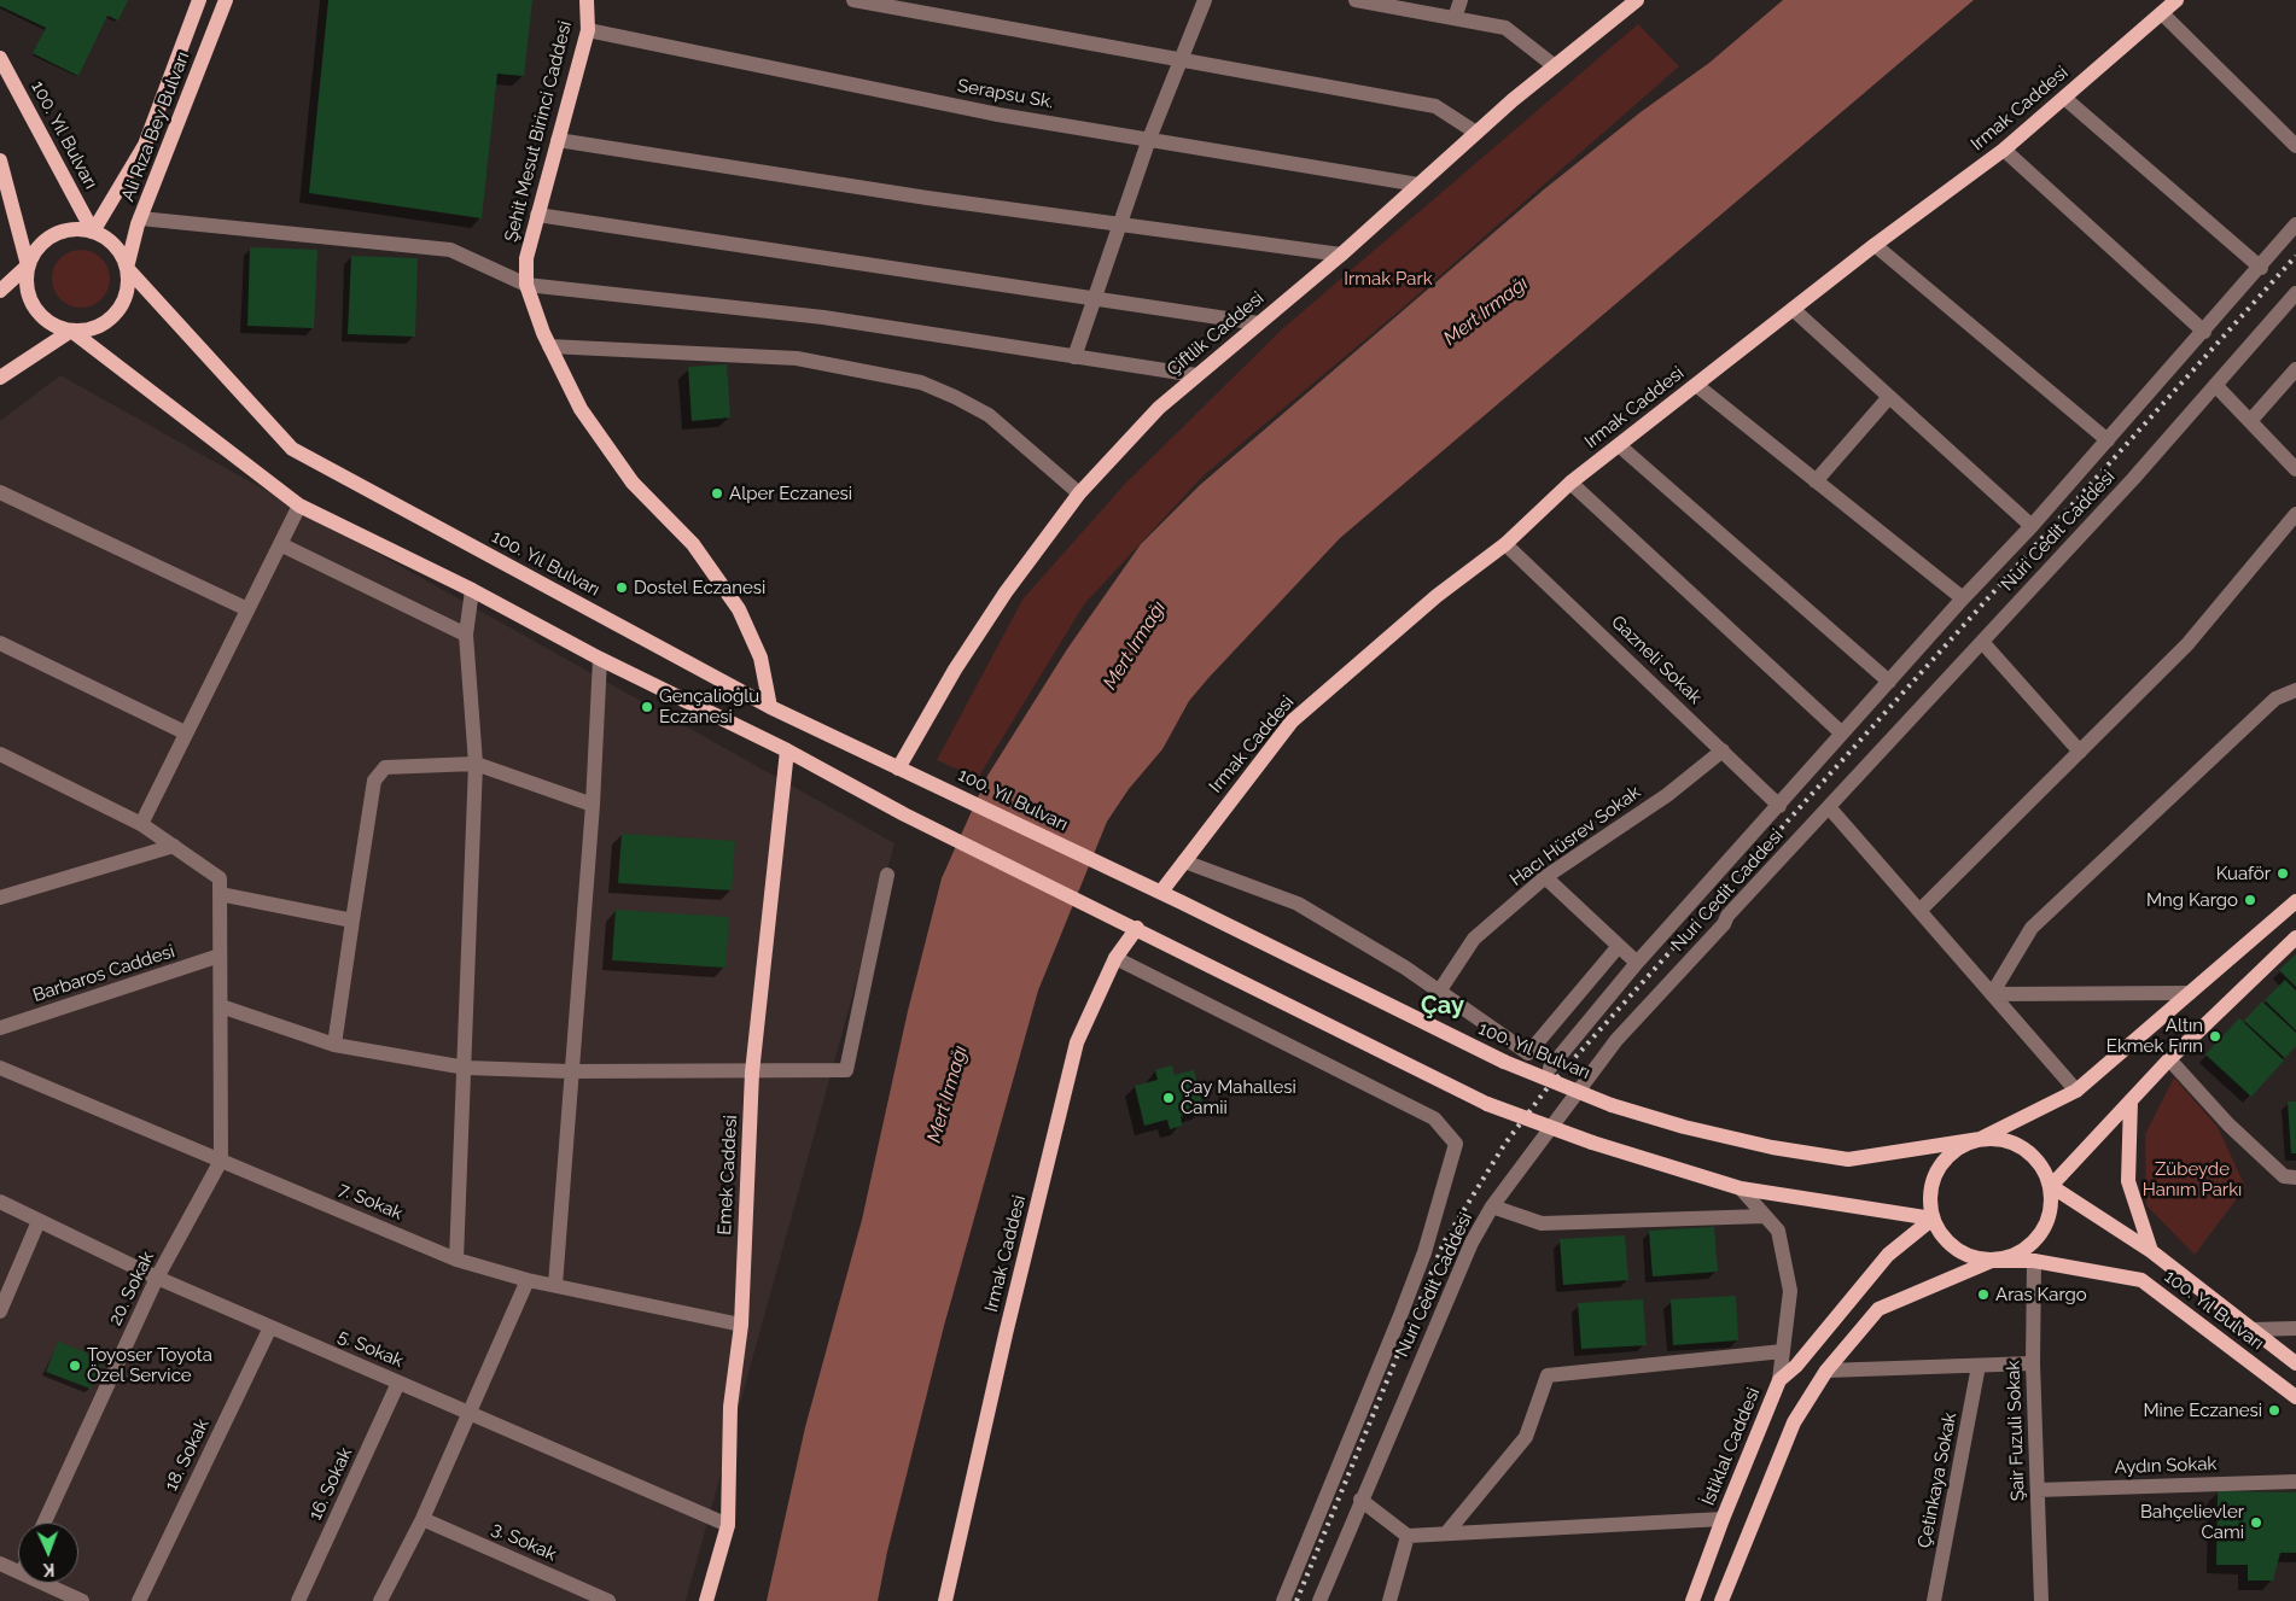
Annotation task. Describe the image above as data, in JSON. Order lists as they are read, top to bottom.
{
  "streets": {
    "main road": [
      "Irmak Caddesi",
      "Ali Rıza Bey Bulvarı",
      "Şehit Mesut Birinci Caddesi",
      "100. Yıl Bulvarı",
      "Çiftlik Caddesi",
      "Emek Caddesi",
      "İstiklal Caddesi"
    ],
    "street": [
      "Serapsu Sk.",
      "Nuri Cedit Caddesi",
      "Gazneli Sokak",
      "Hacı Hüsrev Sokak",
      "Barbaros Caddesi",
      "7. Sokak",
      "20. Sokak",
      "5. Sokak",
      "Şair Fuzuli Sokak",
      "18. Sokak",
      "Aydın Sokak",
      "Çetinkaya Sokak",
      "16. Sokak",
      "3. Sokak"
    ]
  },
  "crossings": [
    ["Serapsu Sk.", "Şehit Mesut Birinci Caddesi"],
    ["Serapsu Sk.", "Çiftlik Caddesi"],
    ["Irmak Caddesi", "100. Yıl Bulvarı"],
    ["Irmak Caddesi", "Nuri Cedit Caddesi"],
    ["Irmak Caddesi", "Gazneli Sokak"],
    ["Ali Rıza Bey Bulvarı", "100. Yıl Bulvarı"],
    ["Şehit Mesut Birinci Caddesi", "100. Yıl Bulvarı"],
    ["100. Yıl Bulvarı", "Çiftlik Caddesi"],
    ["100. Yıl Bulvarı", "Şair Fuzuli Sokak"],
    ["100. Yıl Bulvarı", "İstiklal Caddesi"],
    ["Nuri Cedit Caddesi", "Gazneli Sokak"],
    ["Gazneli Sokak", "Hacı Hüsrev Sokak"],
    ["Emek Caddesi", "7. Sokak"],
    ["Emek Caddesi", "5. Sokak"],
    ["7. Sokak", "20. Sokak"],
    ["20. Sokak", "5. Sokak"],
    ["5. Sokak", "18. Sokak"],
    ["5. Sokak", "16. Sokak"],
    ["Şair Fuzuli Sokak", "Aydın Sokak"]
  ],
  "districts": ["Çay"],
  "water": ["Mert Irmağı"],
  "parks": ["Irmak Park", "Zübeyde Hanım Parkı"],
  "places": [
    "Alper Eczanesi",
    "Dostel Eczanesi",
    "Gençalioğlu Eczanesi",
    "Kuaför",
    "Mng Kargo",
    "Altın Ekmek Fırın",
    "Çay Mahallesi Camii",
    "Aras Kargo",
    "Toyoser Toyota Özel Service",
    "Mine Eczanesi",
    "Bahçelievler Cami"
  ],
  "north": "bottom"
}
